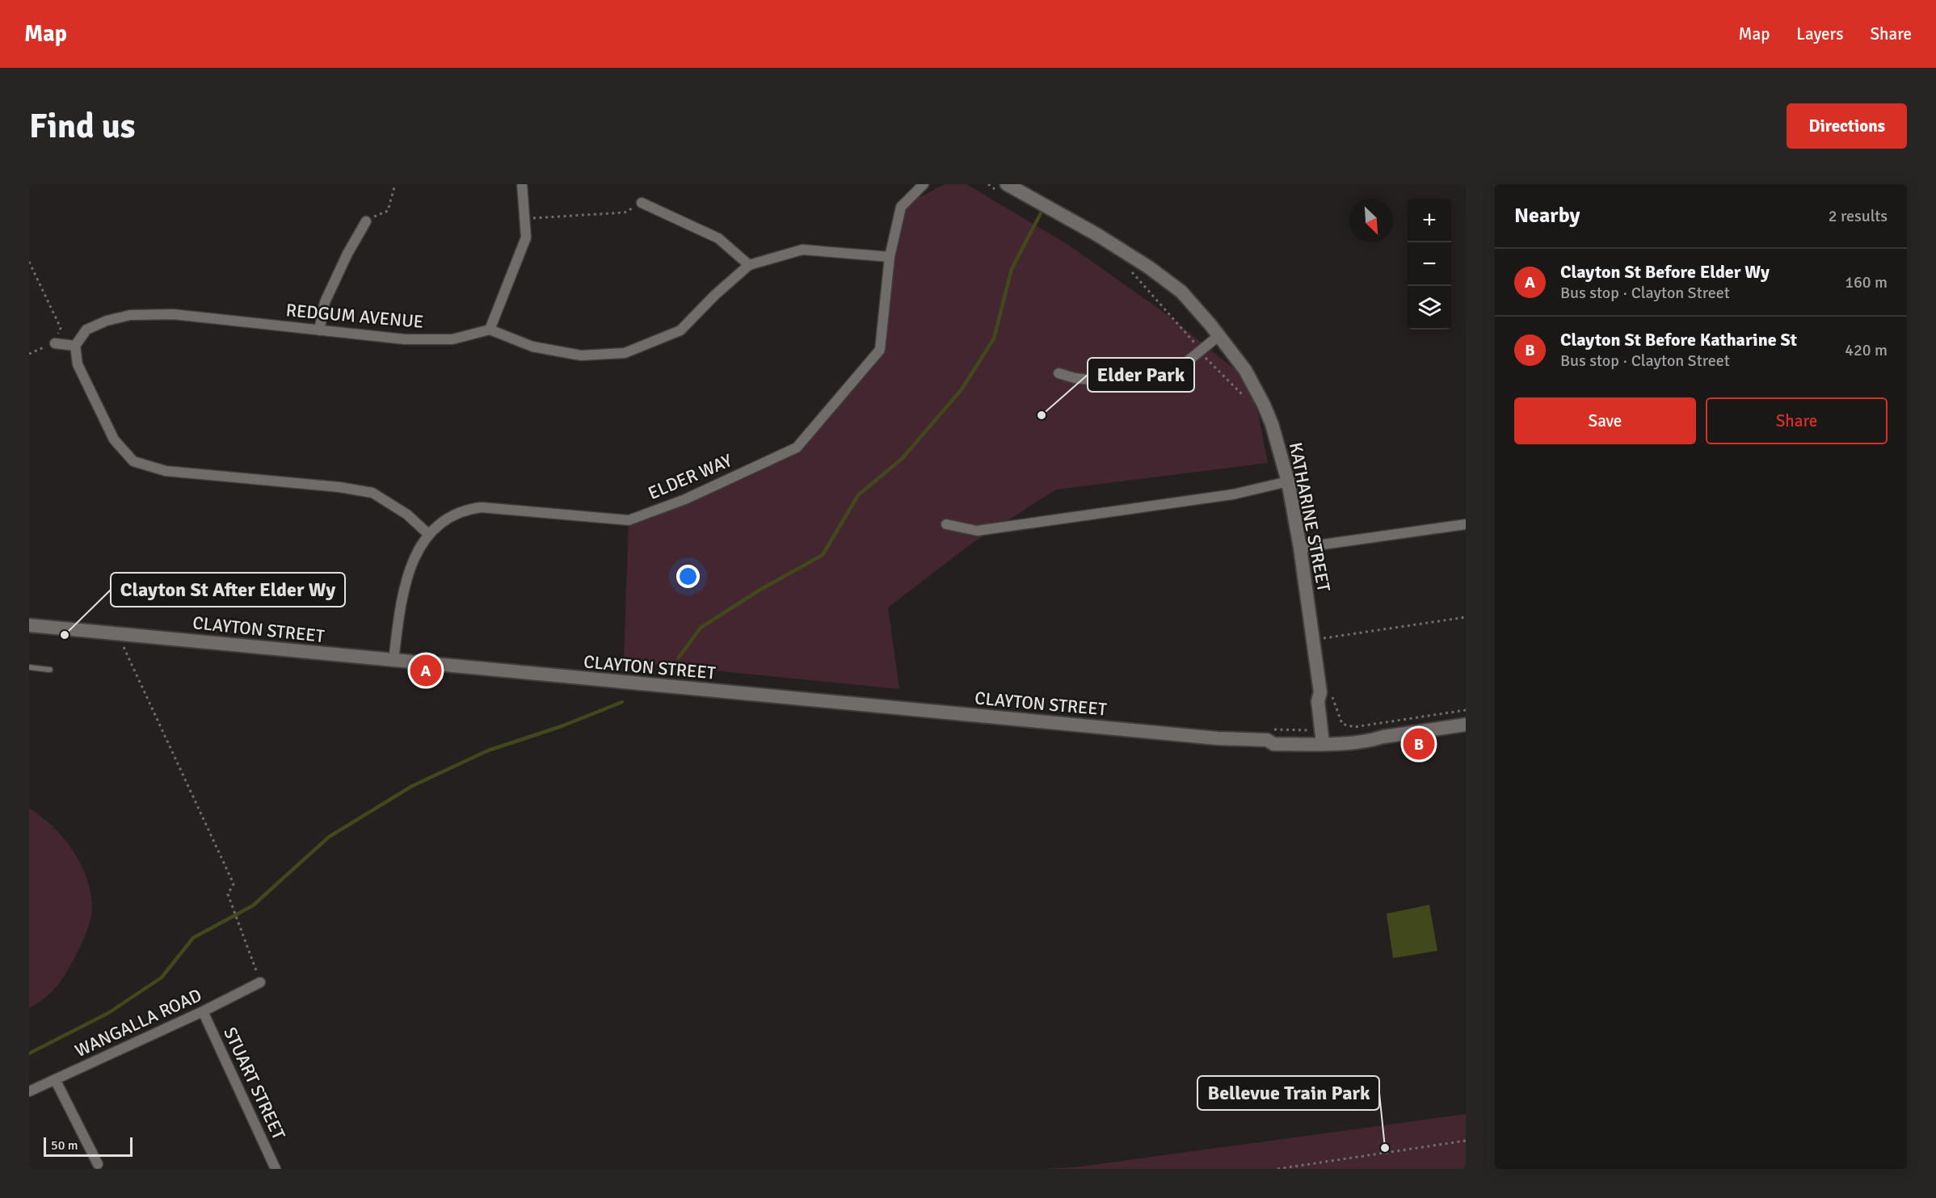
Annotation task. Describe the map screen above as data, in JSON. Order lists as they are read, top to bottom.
{
  "streets": {
    "main road": ["KATHARINE STREET", "CLAYTON STREET"],
    "street": [
      "REDGUM AVENUE",
      "ELDER WAY",
      "WANGALLA ROAD",
      "STUART STREET"
    ]
  },
  "crossings": [
    ["ELDER WAY", "CLAYTON STREET"],
    ["KATHARINE STREET", "CLAYTON STREET"],
    ["WANGALLA ROAD", "STUART STREET"]
  ],
  "places": ["Elder Park", "Clayton St After Elder Wy", "Bellevue Train Park"],
  "scale_bar": "50 m",
  "north": "bottom right",
  "page": {
    "header": "Map",
    "nav": ["Map", "Layers", "Share"],
    "buttons": [
      "Directions",
      ["Save", "Share"]
    ],
    "title": "Find us",
    "heading": ["Nearby", "2 results"],
    "map_buttons": ["+", "−"],
    "list": [
      {
        "mark": "A",
        "name": "Clayton St Before Elder Wy",
        "note": "Bus stop · Clayton Street",
        "value": "160 m"
      },
      {
        "mark": "B",
        "name": "Clayton St Before Katharine St",
        "note": "Bus stop · Clayton Street",
        "value": "420 m"
      }
    ],
    "pins": ["A", "B"],
    "scale": "50 m"
  }
}
